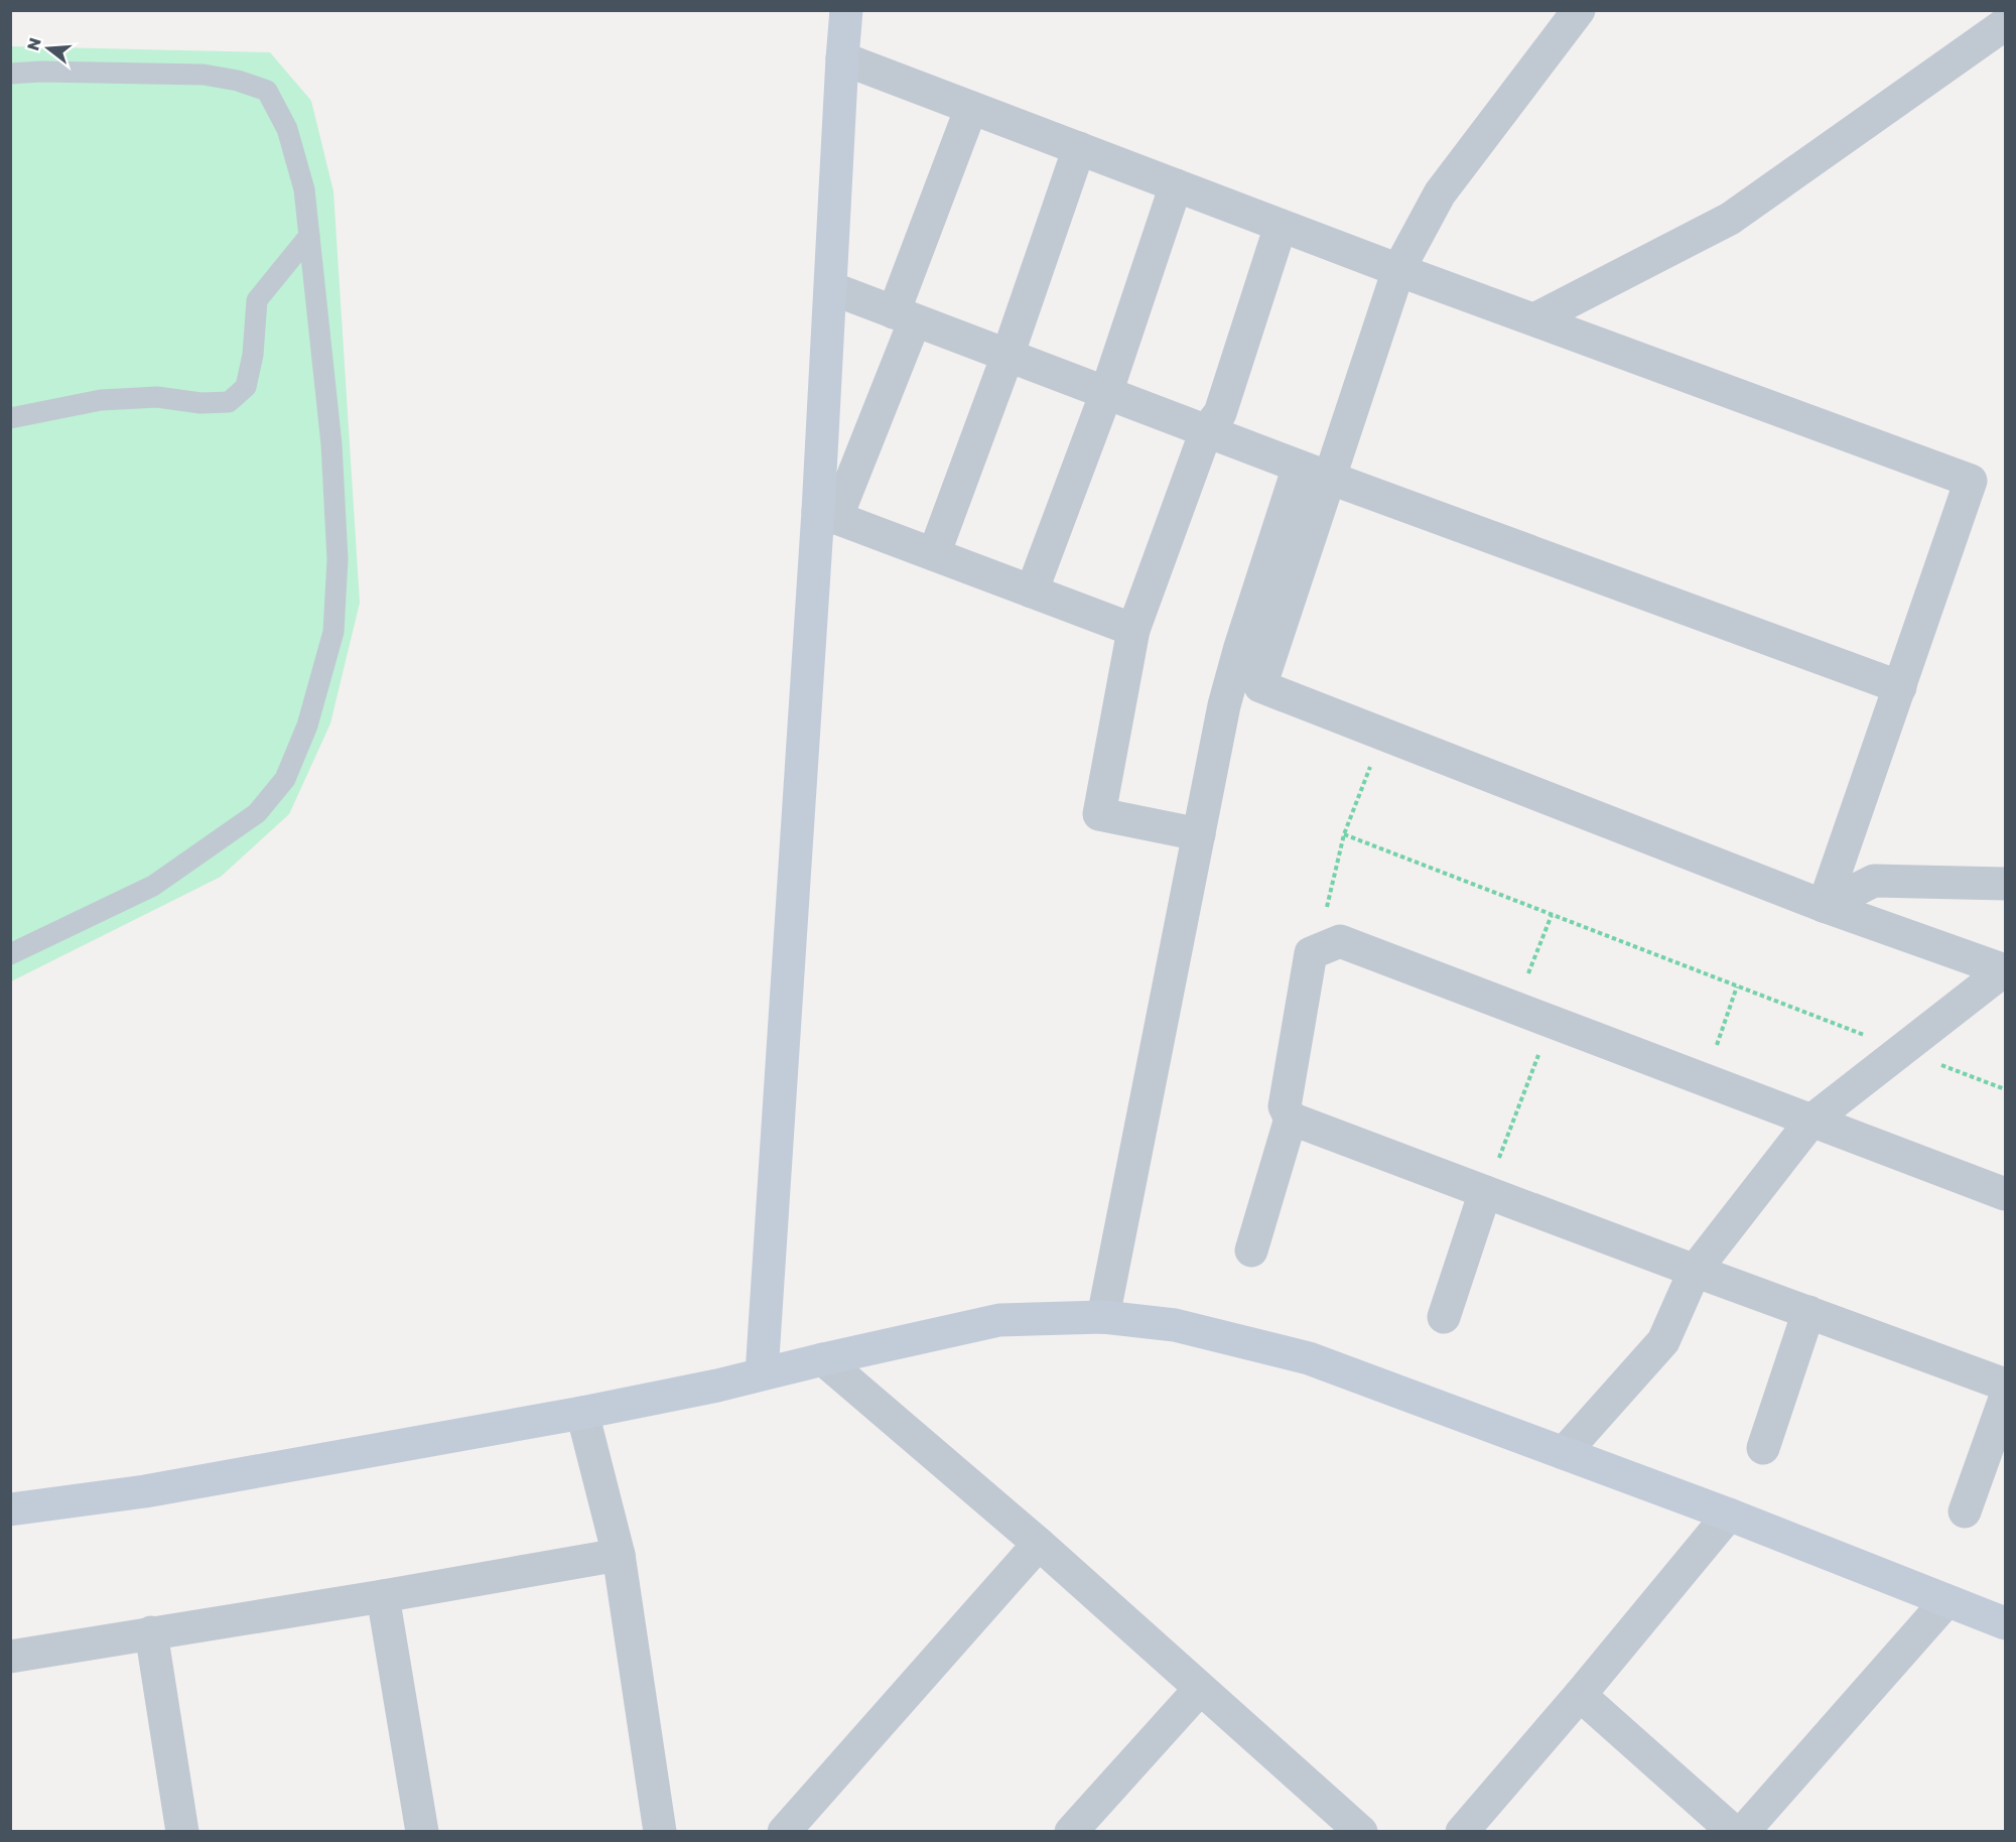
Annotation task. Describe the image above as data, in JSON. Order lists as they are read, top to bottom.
{
  "north": "left"
}
